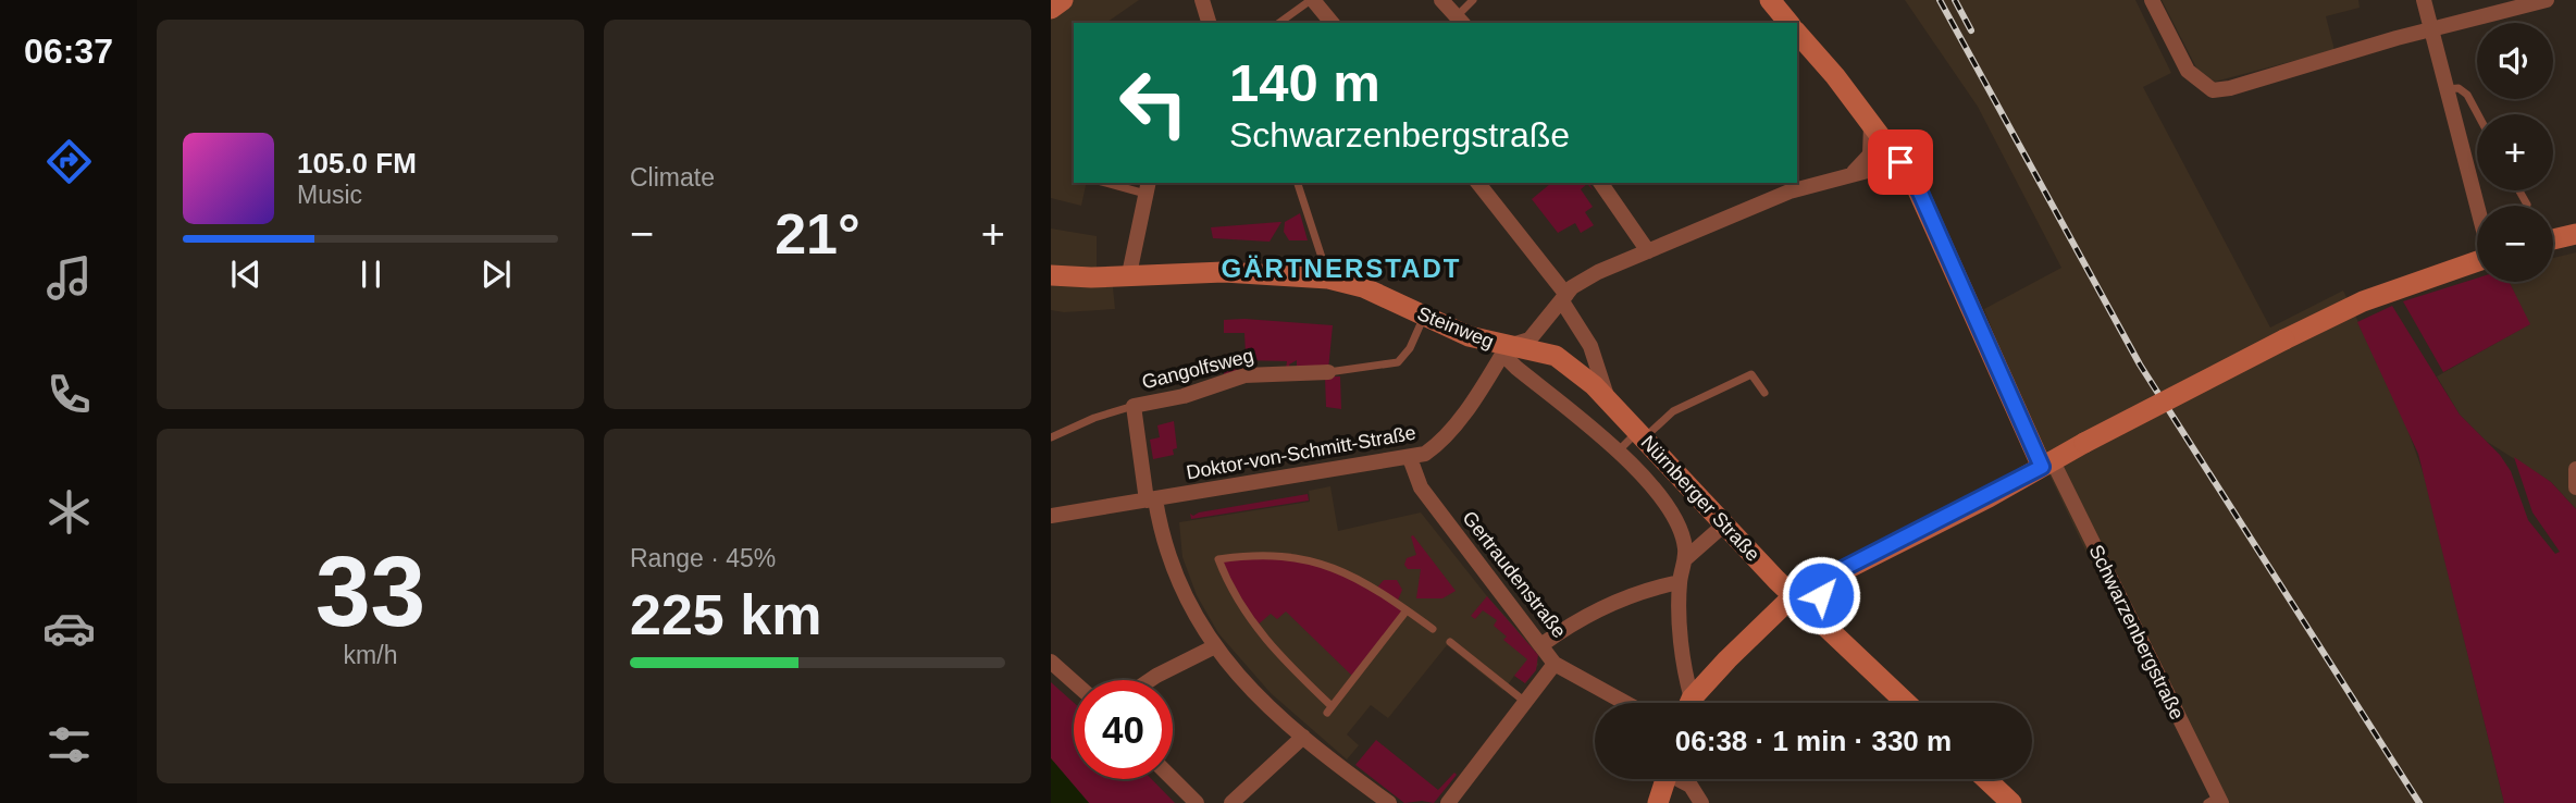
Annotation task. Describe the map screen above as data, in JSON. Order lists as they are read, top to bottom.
{
  "streets": {
    "street": [
      "Steinweg",
      "Gangolfsweg",
      "Doktor-von-Schmitt-Straße",
      "Nürnberger Straße",
      "Gertraudenstraße",
      "Schwarzenbergstraße"
    ]
  },
  "crossings": [
    ["Steinweg", "Gangolfsweg"],
    ["Steinweg", "Doktor-von-Schmitt-Straße"],
    ["Steinweg", "Nürnberger Straße"],
    ["Steinweg", "Schwarzenbergstraße"],
    ["Doktor-von-Schmitt-Straße", "Nürnberger Straße"],
    ["Doktor-von-Schmitt-Straße", "Gertraudenstraße"]
  ],
  "districts": ["GÄRTNERSTADT"],
  "page": {
    "tabs": "06:37",
    "tile": [
      "Climate",
      ["33", "km/h"],
      ["Range · 45%", "225 km"]
    ],
    "map_buttons": ["+", "−"],
    "turn": ["140 m", "Schwarzenbergstraße"],
    "song": ["105.0 FM", "Music"],
    "heat": ["−", "21°", "+"],
    "limit": "40",
    "trip": "06:38 · 1 min · 330 m"
  }
}
